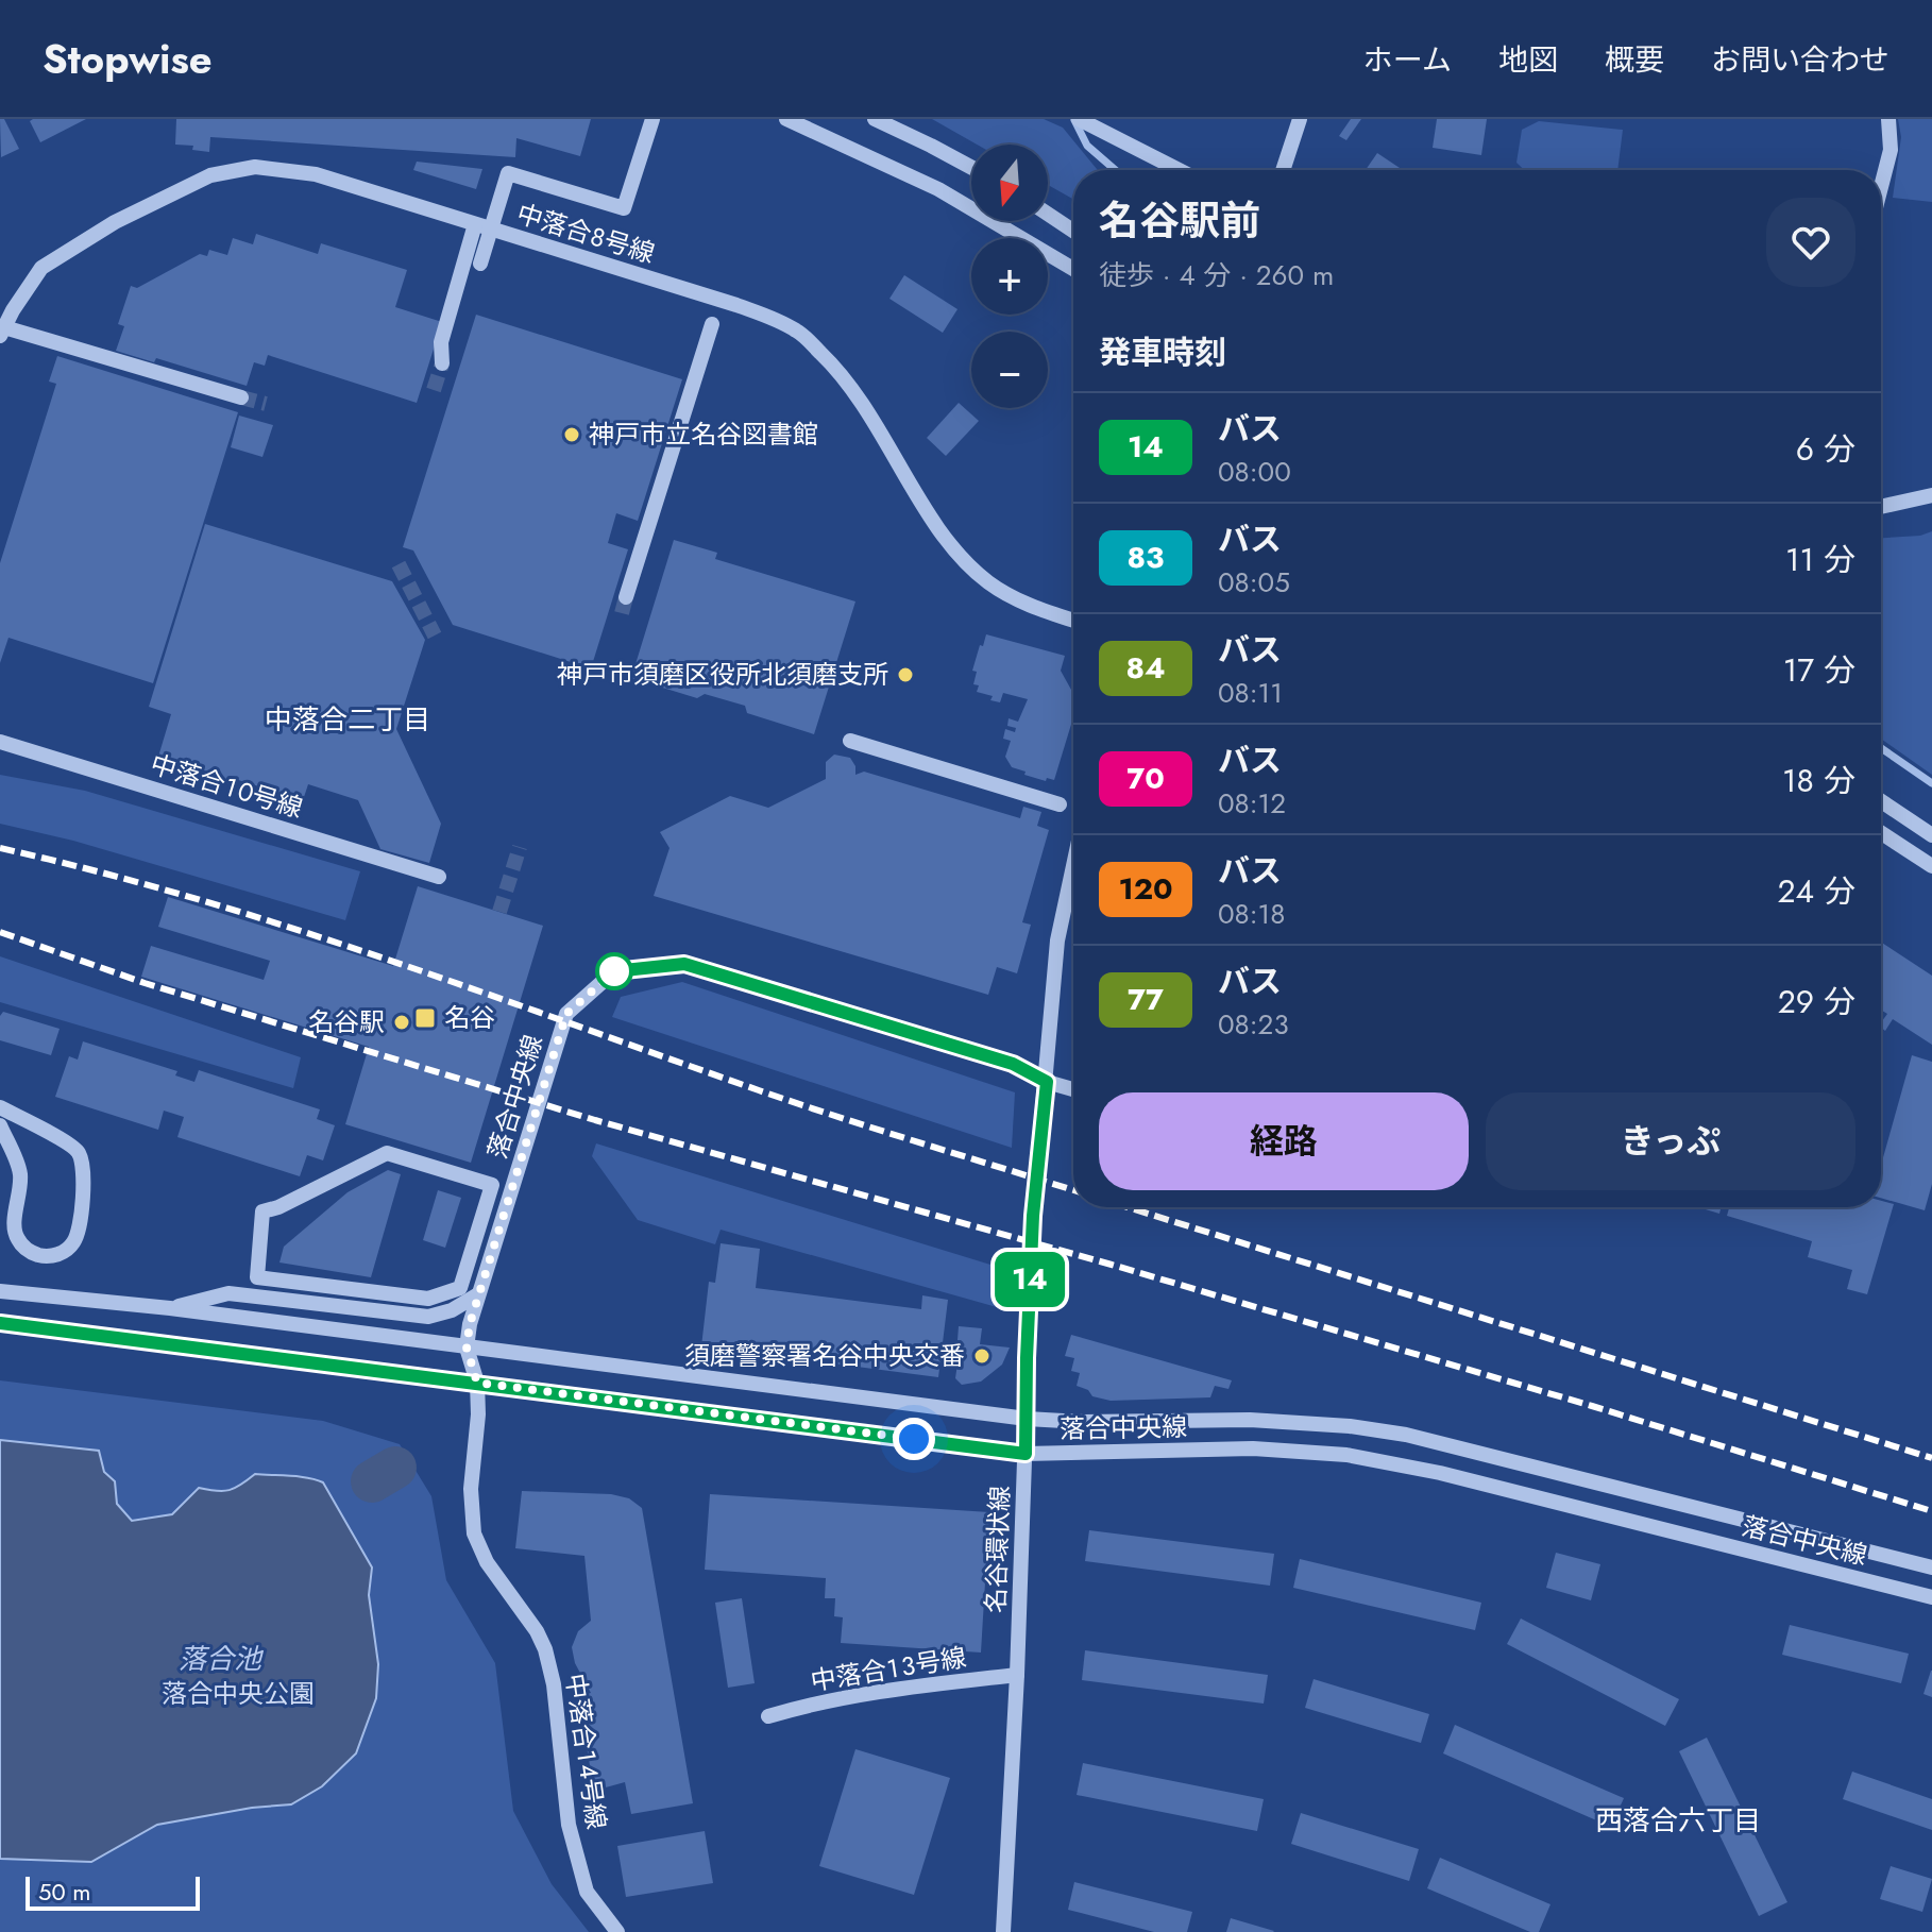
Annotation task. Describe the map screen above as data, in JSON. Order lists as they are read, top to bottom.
{
  "streets": {
    "street": [
      "中落合８号線",
      "中落合１０号線",
      "落合中央線",
      "名谷環状線",
      "中落合１３号線",
      "中落合１４号線"
    ]
  },
  "crossings": [
    ["落合中央線", "名谷環状線"],
    ["落合中央線", "中落合１４号線"],
    ["名谷環状線", "中落合１３号線"]
  ],
  "districts": ["中落合二丁目", "西落合六丁目"],
  "water": ["落合池"],
  "parks": ["落合中央公園"],
  "places": {
    "other": [
      "神戸市立名谷図書館",
      "神戸市須磨区役所北須磨支所",
      "名谷駅",
      "須磨警察署名谷中央交番"
    ],
    "transit": ["名谷"]
  },
  "lines": ["bus line 14"],
  "scale_bar": "50 m",
  "north": "bottom",
  "page": {
    "header": "Stopwise",
    "nav": [
      "ホーム",
      "地図",
      "概要",
      "お問い合わせ"
    ],
    "on_map": "14",
    "map_buttons": ["+", "−"],
    "heading": [
      ["名谷駅前", "徒歩 · 4 分 · 260 m"],
      "発車時刻"
    ],
    "list": [
      {
        "mark": "14",
        "name": "バス",
        "note": "08:00",
        "value": "6 分"
      },
      {
        "mark": "83",
        "name": "バス",
        "note": "08:05",
        "value": "11 分"
      },
      {
        "mark": "84",
        "name": "バス",
        "note": "08:11",
        "value": "17 分"
      },
      {
        "mark": "70",
        "name": "バス",
        "note": "08:12",
        "value": "18 分"
      },
      {
        "mark": "120",
        "name": "バス",
        "note": "08:18",
        "value": "24 分"
      },
      {
        "mark": "77",
        "name": "バス",
        "note": "08:23",
        "value": "29 分"
      }
    ],
    "buttons": ["経路", "きっぷ"],
    "scale": "50 m"
  }
}
